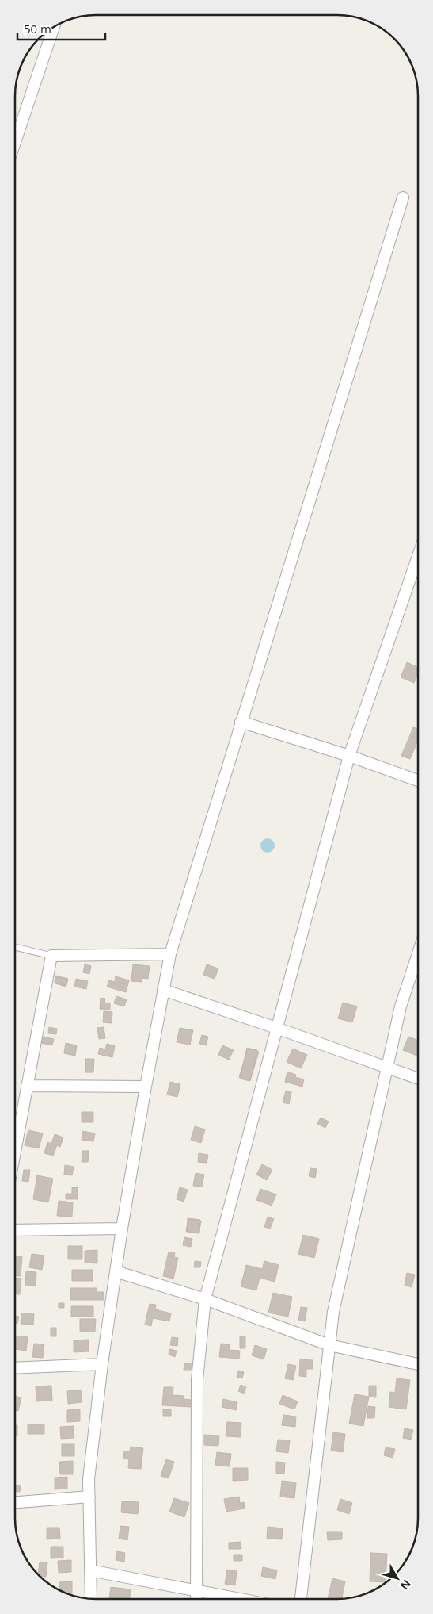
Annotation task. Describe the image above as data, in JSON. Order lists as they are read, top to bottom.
{
  "scale_bar": "50 m",
  "north": "bottom right"
}
